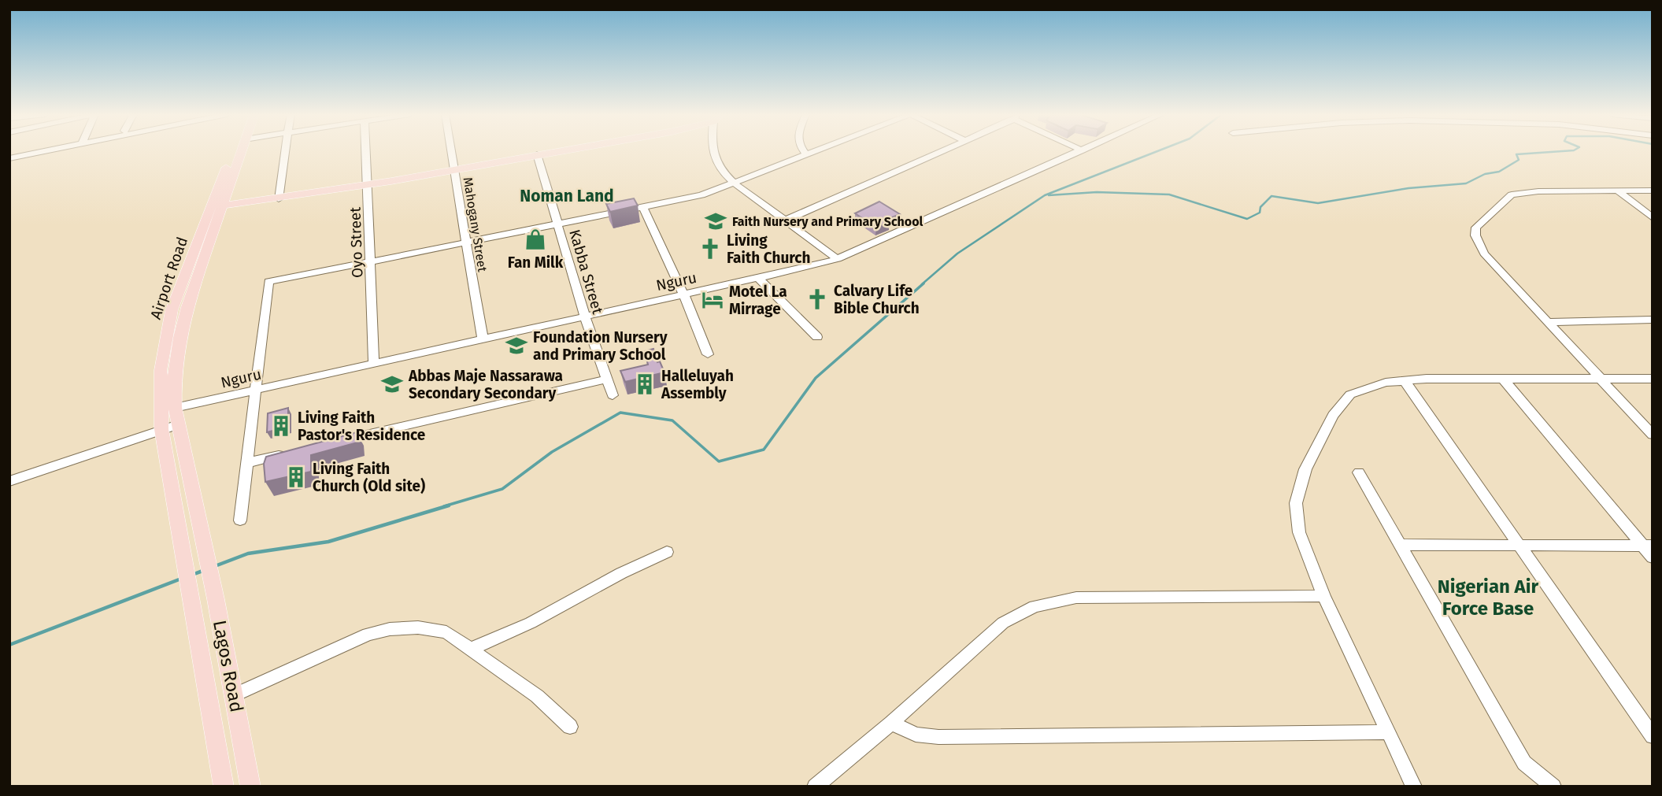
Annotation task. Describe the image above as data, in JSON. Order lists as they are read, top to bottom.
{
  "streets": {
    "main road": ["Airport Road", "Lagos Road"],
    "street": [
      "Mahogany Street",
      "Oyo Street",
      "Kabba Street",
      "Nguru"
    ]
  },
  "crossings": [
    ["Mahogany Street", "Nguru"],
    ["Oyo Street", "Nguru"],
    ["Kabba Street", "Nguru"],
    ["Airport Road", "Nguru"],
    ["Airport Road", "Lagos Road"]
  ],
  "districts": ["Noman Land", "Nigerian Air Force Base"],
  "places": {
    "school or university": ["Faith Nursery and Primary School", "Foundation Nursery and Primary School", "Abbas Maje Nassarawa Secondary Secondary"],
    "shop": ["Fan Milk"],
    "church": ["Living Faith Church", "Calvary Life Bible Church"],
    "hotel": ["Motel La Mirrage"],
    "building": ["Halleluyah Assembly", "Living Faith Pastor's Residence", "Living Faith Church (Old site)"]
  }
}
